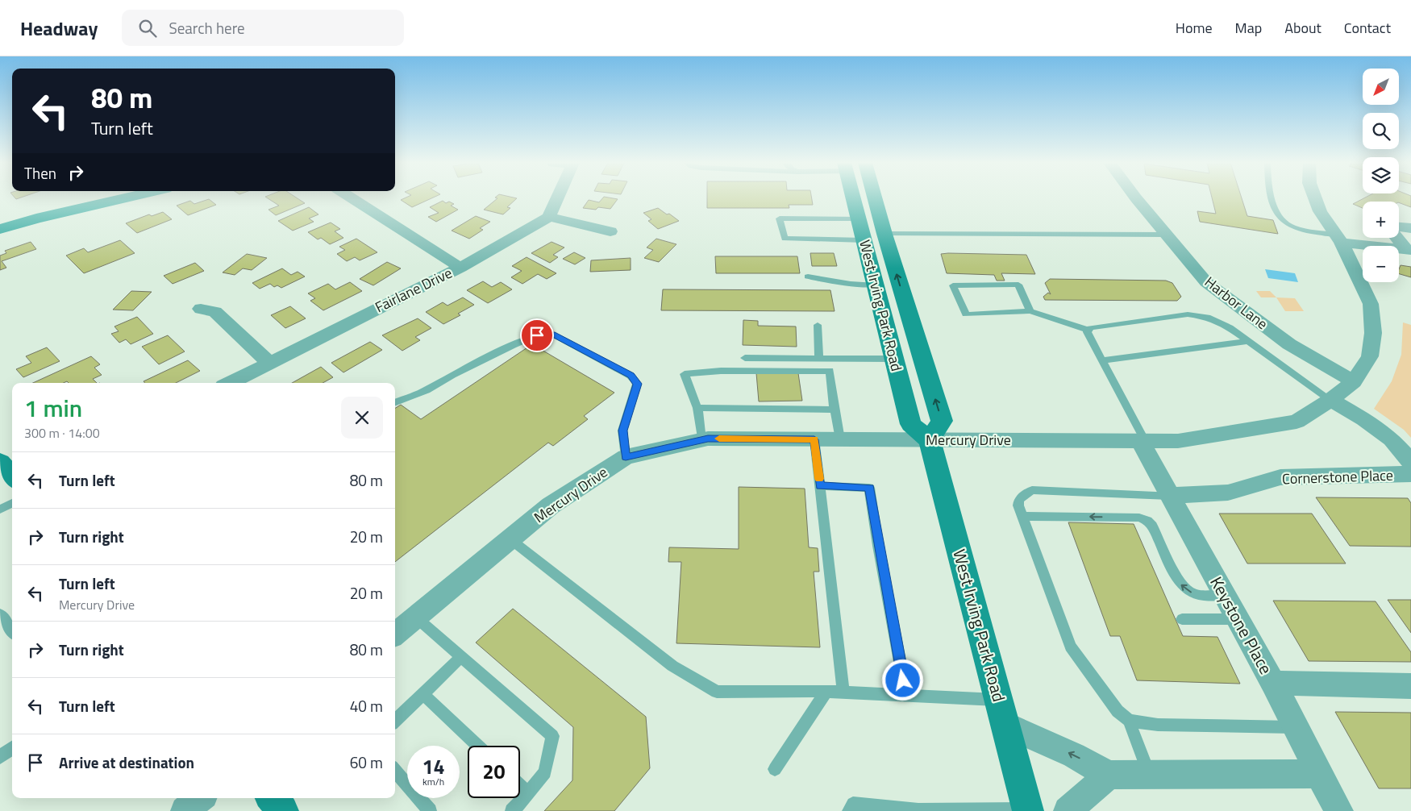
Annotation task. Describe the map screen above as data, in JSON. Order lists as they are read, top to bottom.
{
  "streets": {
    "main road": ["West Irving Park Road"],
    "street": [
      "Fairlane Drive",
      "Harbor Lane",
      "Mercury Drive",
      "Cornerstone Place",
      "Keystone Place"
    ]
  },
  "crossings": [
    ["Harbor Lane", "Mercury Drive"],
    ["West Irving Park Road", "Mercury Drive"],
    ["Mercury Drive", "Keystone Place"],
    ["Cornerstone Place", "Keystone Place"]
  ],
  "north": "bottom left",
  "page": {
    "header": "Headway",
    "search": "Search here",
    "nav": [
      "Home",
      "Map",
      "About",
      "Contact"
    ],
    "map_buttons": ["+", "−"],
    "turn": ["80 m", "Turn left"],
    "then": "Then",
    "heading": ["1 min", "300 m · 14:00"],
    "list": [
      {
        "name": "Turn left",
        "value": "80 m"
      },
      {
        "name": "Turn right",
        "value": "20 m"
      },
      {
        "name": "Turn left",
        "note": "Mercury Drive",
        "value": "20 m"
      },
      {
        "name": "Turn right",
        "value": "80 m"
      },
      {
        "name": "Turn left",
        "value": "40 m"
      },
      {
        "name": "Arrive at destination",
        "value": "60 m"
      }
    ],
    "speed": "14 km/h",
    "limit": "20"
  }
}
